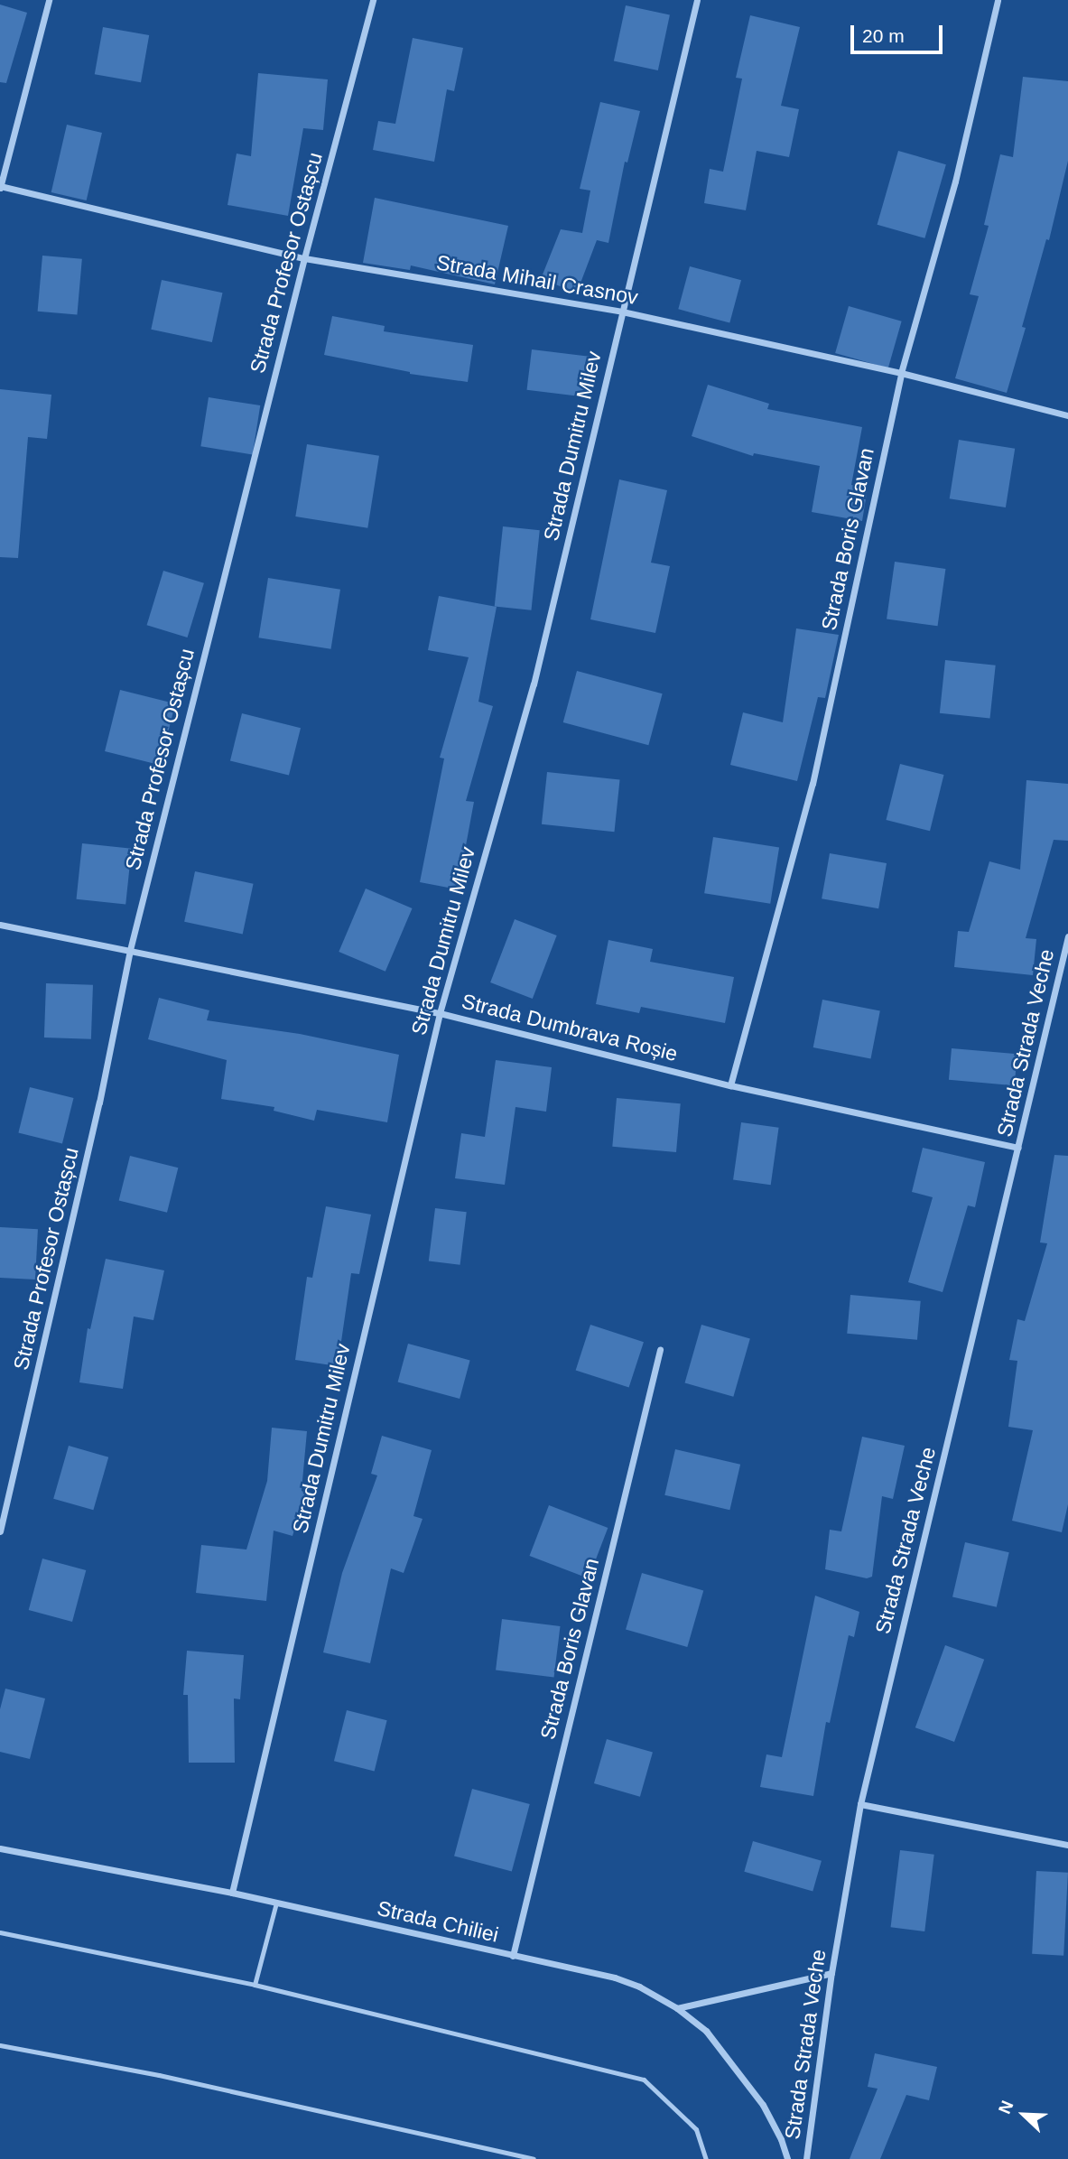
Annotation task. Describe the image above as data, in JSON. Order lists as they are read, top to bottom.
{
  "streets": {
    "street": [
      "Strada Profesor Ostașcu",
      "Strada Mihail Crasnov",
      "Strada Dumitru Milev",
      "Strada Boris Glavan",
      "Strada Dumbrava Roșie",
      "Strada Strada Veche",
      "Strada Chiliei"
    ]
  },
  "crossings": [
    ["Strada Profesor Ostașcu", "Strada Mihail Crasnov"],
    ["Strada Profesor Ostașcu", "Strada Dumbrava Roșie"],
    ["Strada Mihail Crasnov", "Strada Dumitru Milev"],
    ["Strada Mihail Crasnov", "Strada Boris Glavan"],
    ["Strada Dumitru Milev", "Strada Dumbrava Roșie"],
    ["Strada Dumitru Milev", "Strada Chiliei"],
    ["Strada Boris Glavan", "Strada Dumbrava Roșie"],
    ["Strada Boris Glavan", "Strada Chiliei"],
    ["Strada Dumbrava Roșie", "Strada Strada Veche"]
  ],
  "scale_bar": "20 m",
  "north": "top left"
}
